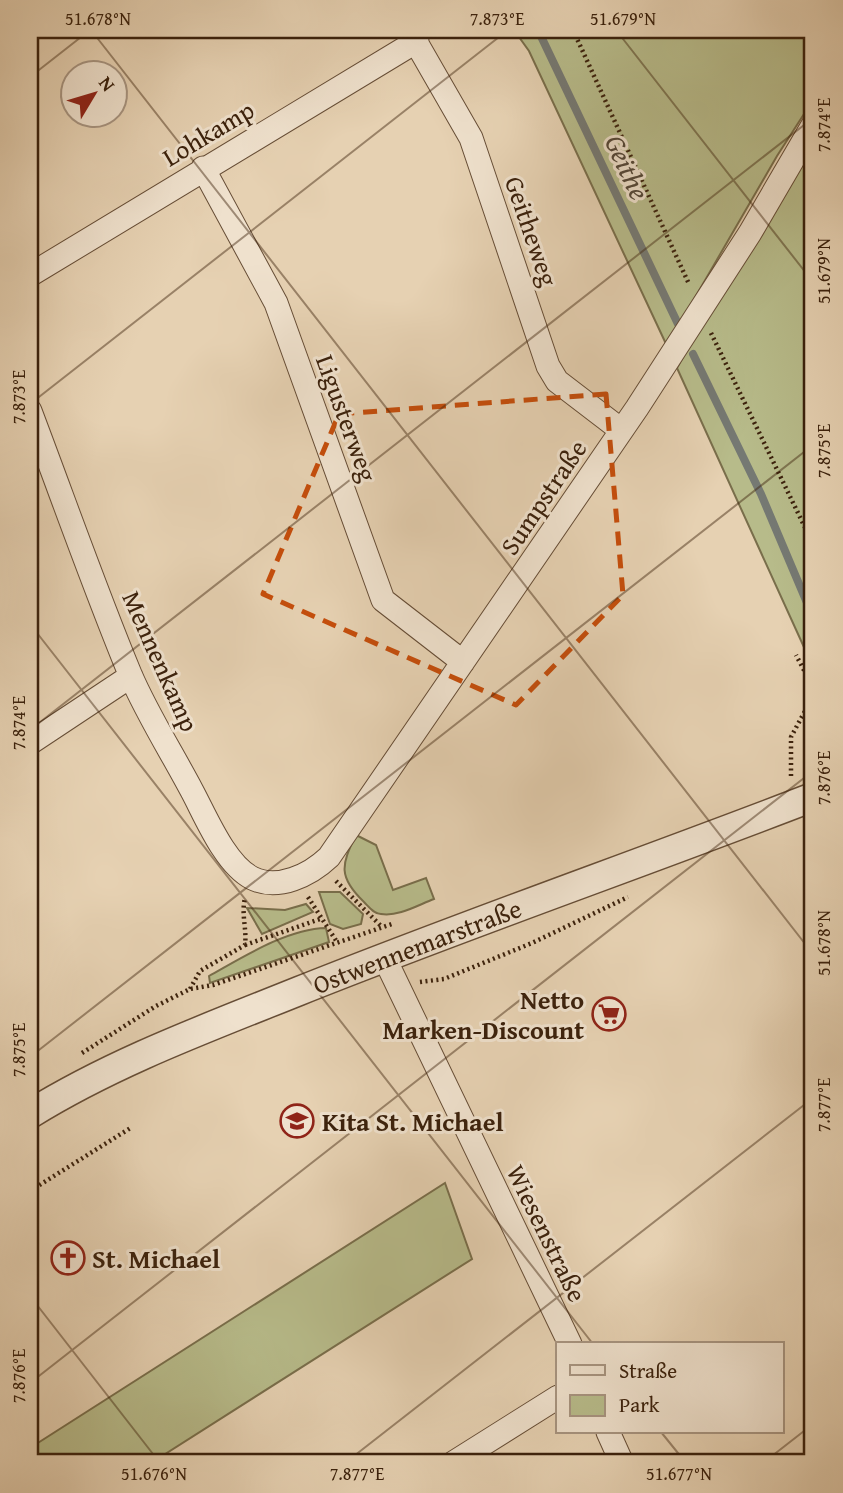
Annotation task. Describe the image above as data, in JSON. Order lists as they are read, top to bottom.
{
  "streets": {
    "street": [
      "Lohkamp",
      "Geitheweg",
      "Ligusterweg",
      "Sumpstraße",
      "Mennenkamp",
      "Ostwennemarstraße",
      "Wiesenstraße"
    ]
  },
  "crossings": [
    ["Lohkamp", "Geitheweg"],
    ["Lohkamp", "Ligusterweg"],
    ["Geitheweg", "Sumpstraße"],
    ["Ligusterweg", "Sumpstraße"],
    ["Ostwennemarstraße", "Wiesenstraße"]
  ],
  "water": ["Geithe"],
  "places": {
    "supermarket": ["Netto Marken-Discount"],
    "school or university": ["Kita St. Michael"],
    "church": ["St. Michael"]
  },
  "legend": ["Straße", "Park"],
  "north": "top right",
  "coordinates": [
    "51.678°N",
    "7.873°E",
    "51.679°N",
    "7.874°E",
    "7.875°E",
    "7.876°E",
    "7.877°E",
    "51.676°N",
    "51.677°N"
  ]
}
